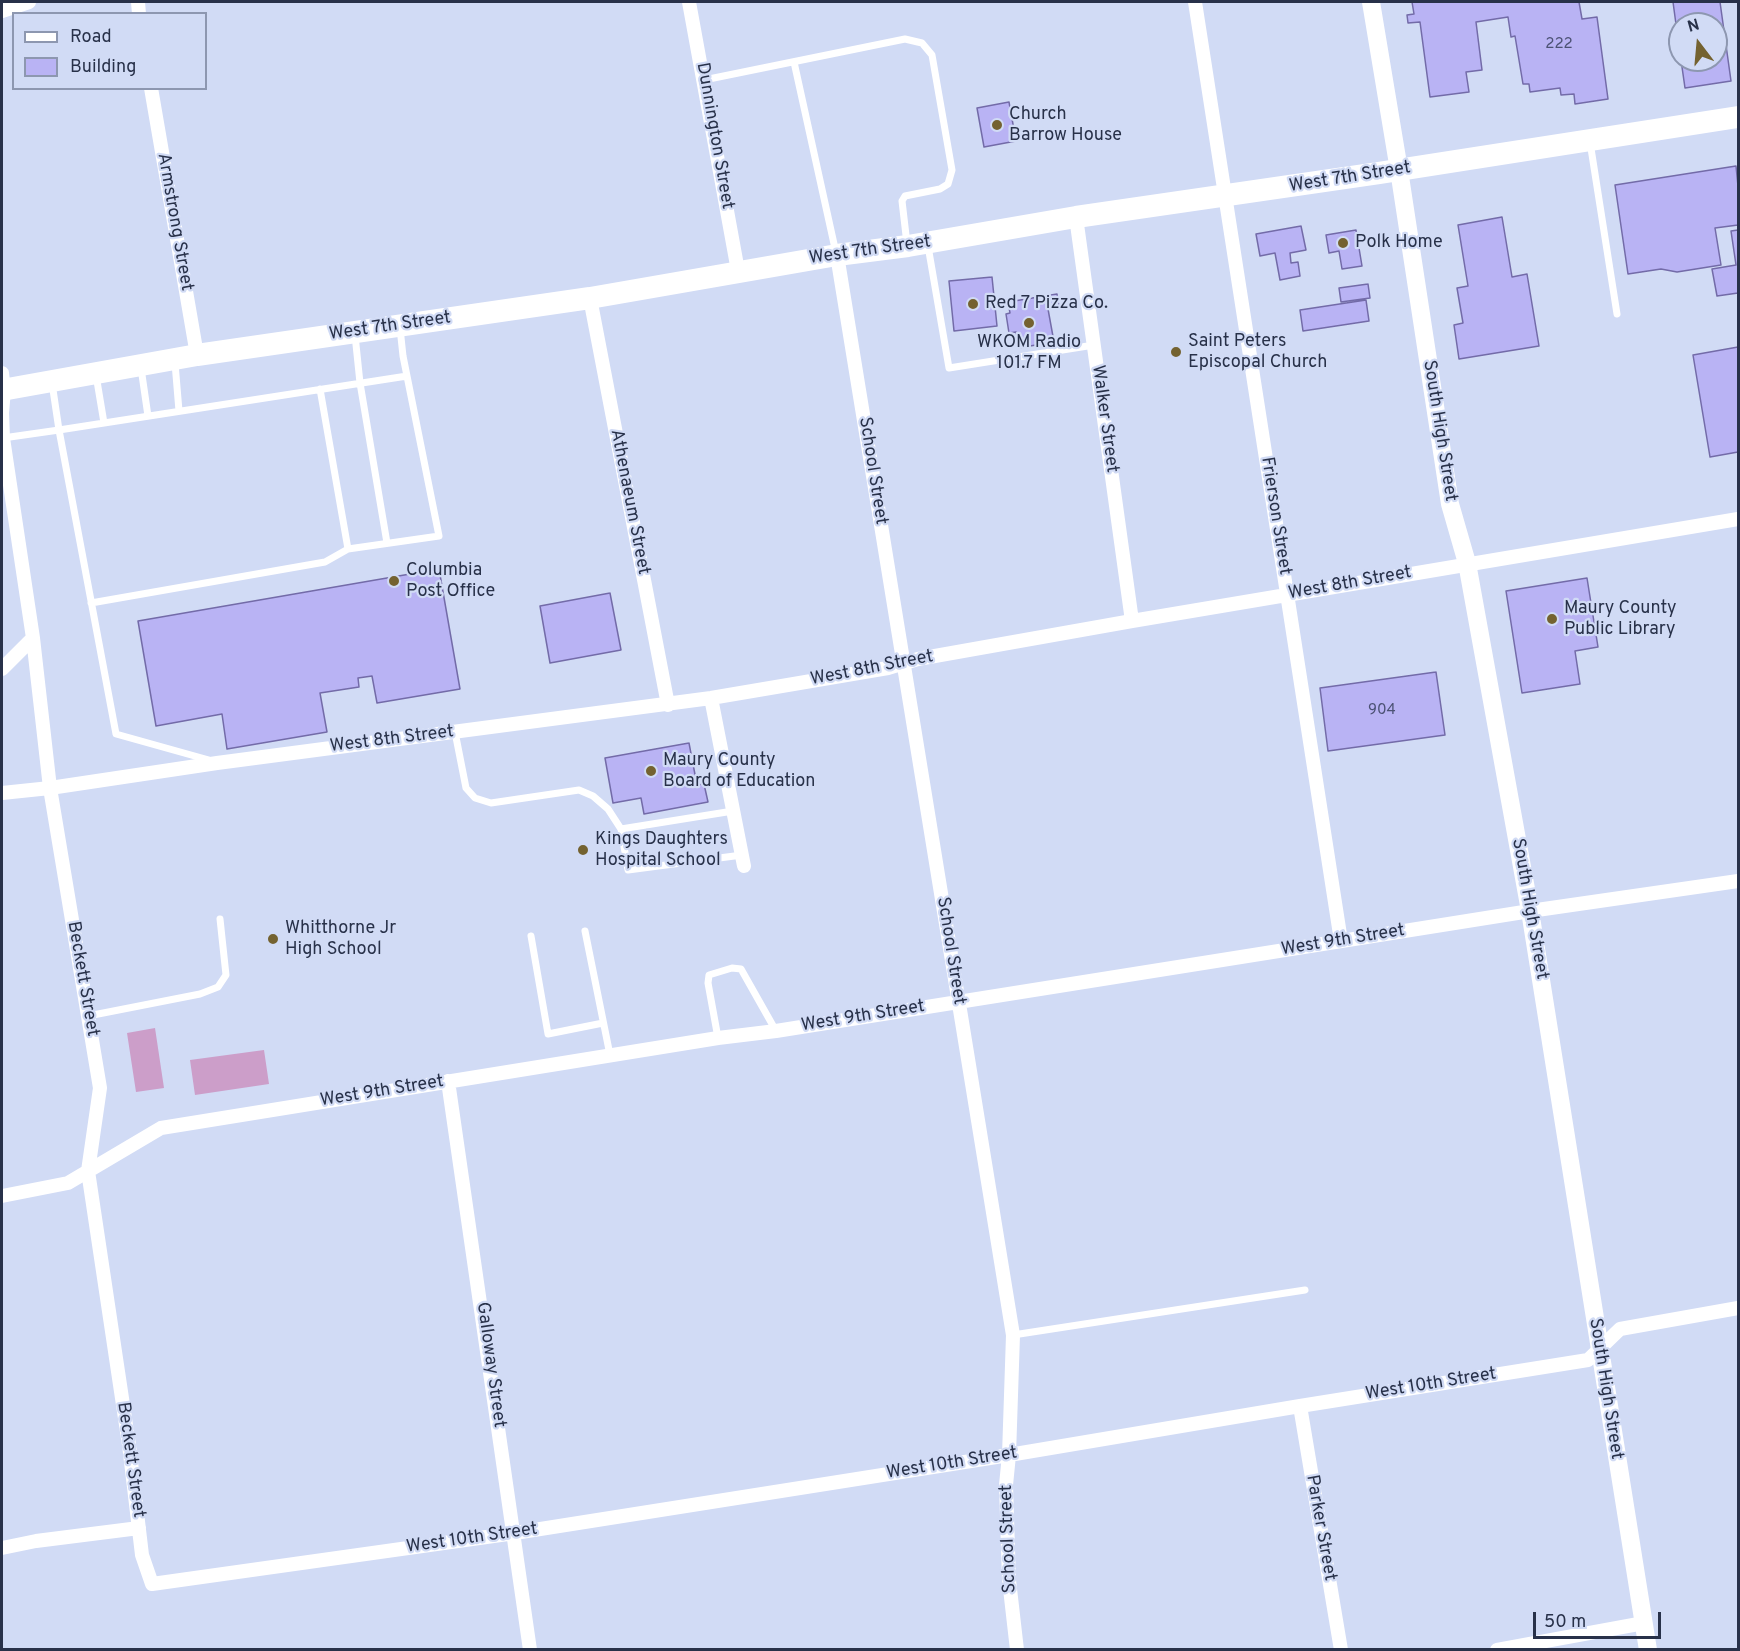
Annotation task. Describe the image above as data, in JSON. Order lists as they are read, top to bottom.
{
  "streets": {
    "main road": ["West 7th Street"],
    "street": [
      "Dunnington Street",
      "Armstrong Street",
      "Walker Street",
      "South High Street",
      "School Street",
      "Athenaeum Street",
      "Frierson Street",
      "West 8th Street",
      "West 9th Street",
      "Beckett Street",
      "Galloway Street",
      "West 10th Street",
      "Parker Street"
    ]
  },
  "crossings": [
    ["Dunnington Street", "West 7th Street"],
    ["West 7th Street", "Armstrong Street"],
    ["West 7th Street", "Walker Street"],
    ["West 7th Street", "South High Street"],
    ["West 7th Street", "School Street"],
    ["West 7th Street", "Athenaeum Street"],
    ["West 7th Street", "Frierson Street"],
    ["West 7th Street", "Beckett Street"],
    ["Walker Street", "West 8th Street"],
    ["South High Street", "West 8th Street"],
    ["South High Street", "West 9th Street"],
    ["South High Street", "West 10th Street"],
    ["School Street", "West 8th Street"],
    ["School Street", "West 9th Street"],
    ["School Street", "West 10th Street"],
    ["Athenaeum Street", "West 8th Street"],
    ["Frierson Street", "West 8th Street"],
    ["Frierson Street", "West 9th Street"],
    ["West 8th Street", "Beckett Street"],
    ["West 9th Street", "Beckett Street"],
    ["West 9th Street", "Galloway Street"],
    ["Beckett Street", "West 10th Street"],
    ["Galloway Street", "West 10th Street"],
    ["West 10th Street", "Parker Street"]
  ],
  "places": [
    "Church Barrow House",
    "Polk Home",
    "Red 7 Pizza Co.",
    "WKOM Radio 101.7 FM",
    "Saint Peters Episcopal Church",
    "Columbia Post Office",
    "Maury County Public Library",
    "Maury County Board of Education",
    "Kings Daughters Hospital School",
    "Whitthorne Jr High School"
  ],
  "house_numbers": ["222", "904"],
  "legend": ["Road", "Building"],
  "scale_bar": "50 m",
  "north": "top"
}
